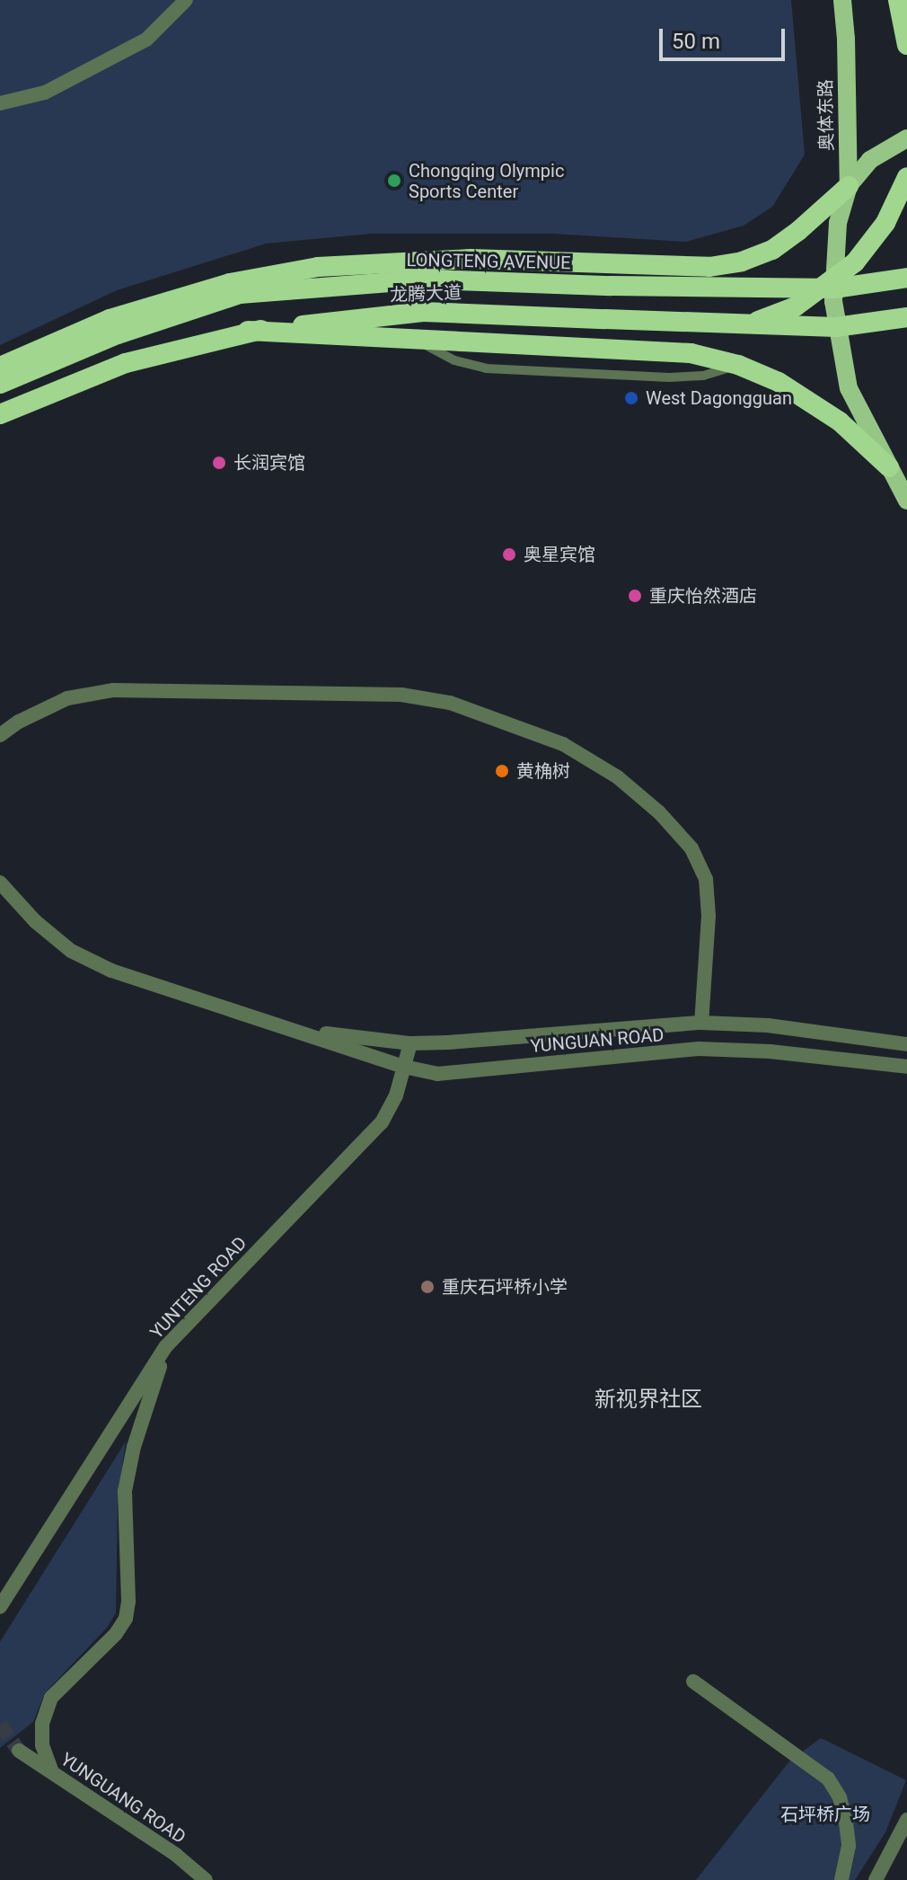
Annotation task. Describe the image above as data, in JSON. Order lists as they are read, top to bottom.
{
  "streets": {
    "highway": ["LONGTENG AVENUE", "龙腾大道"],
    "main road": ["奥体东路"],
    "street": ["YUNGUAN ROAD", "YUNTENG ROAD", "YUNGUANG ROAD"]
  },
  "crossings": [
    ["YUNGUAN ROAD", "YUNTENG ROAD"]
  ],
  "districts": ["新视界社区"],
  "parks": ["石坪桥广场"],
  "places": [
    "Chongqing Olympic Sports Center",
    "West Dagongguan",
    "长润宾馆",
    "奥星宾馆",
    "重庆怡然酒店",
    "黄桷树",
    "重庆石坪桥小学"
  ],
  "scale_bar": "50 m"
}
